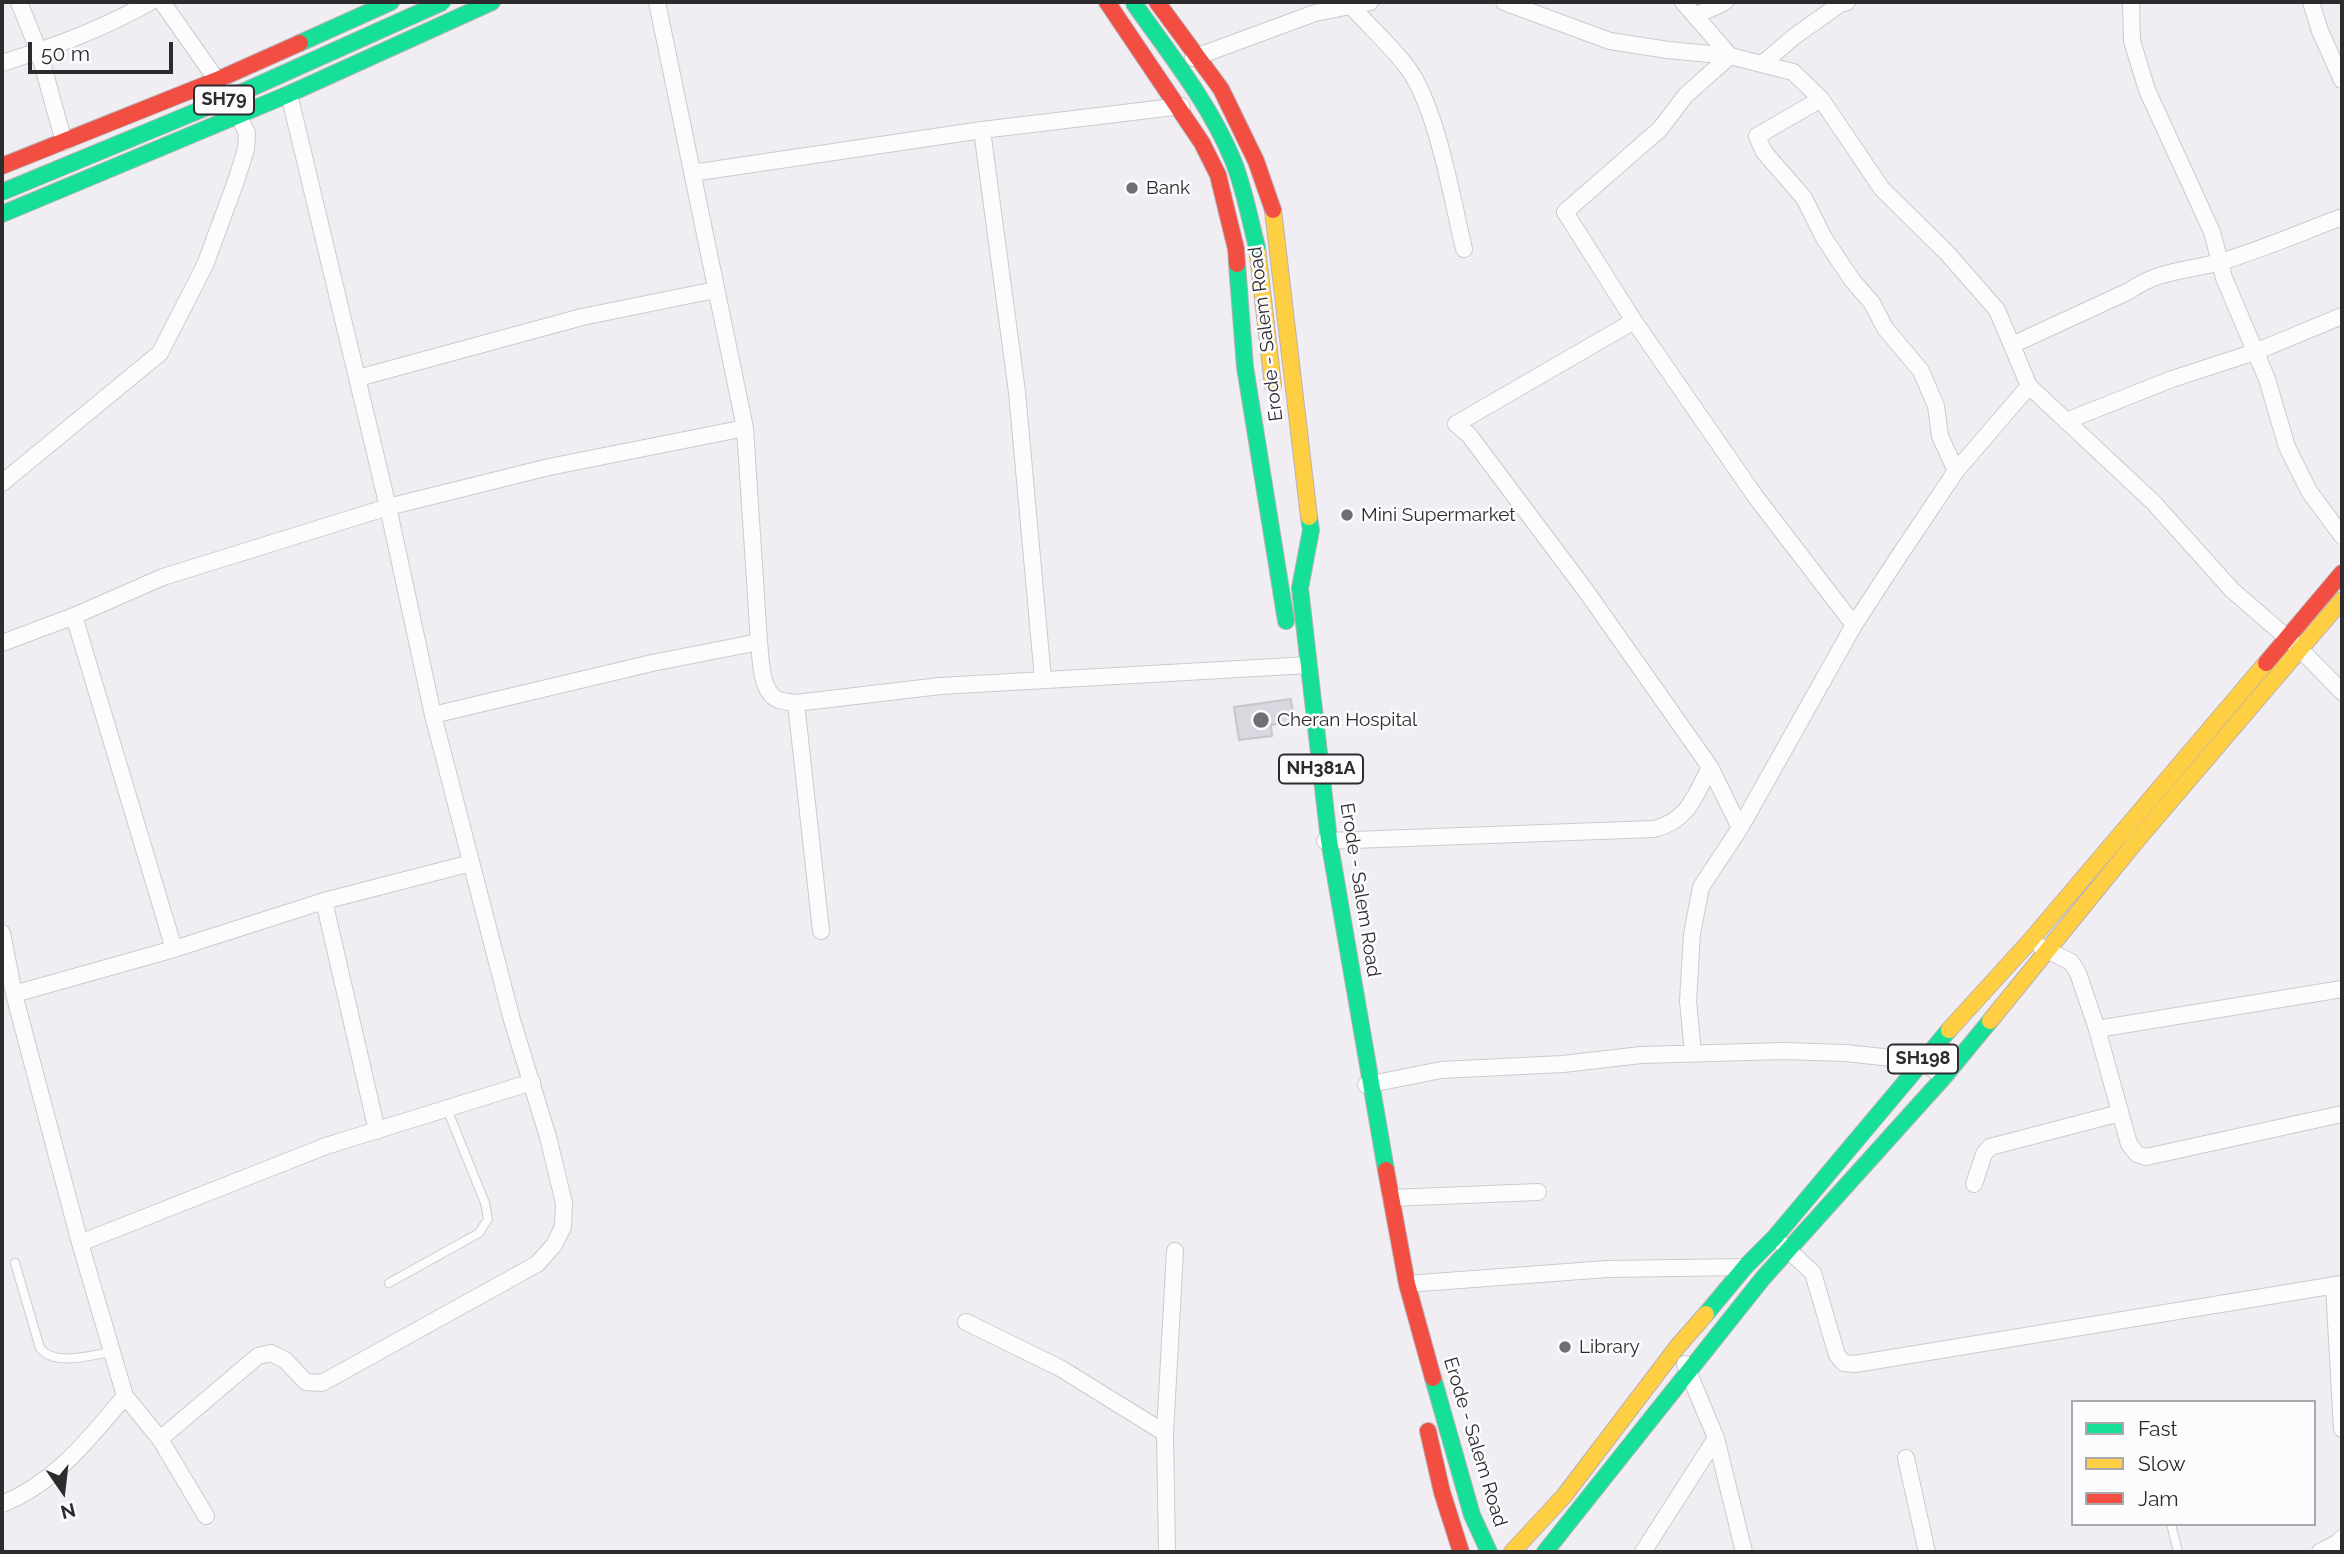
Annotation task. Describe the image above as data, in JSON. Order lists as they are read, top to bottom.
{
  "streets": {
    "main road": [
      "SH79",
      "Erode - Salem Road",
      "NH381A",
      "SH198"
    ]
  },
  "places": [
    "Bank",
    "Mini Supermarket",
    "Cheran Hospital",
    "Library"
  ],
  "legend": ["Fast", "Slow", "Jam"],
  "scale_bar": "50 m",
  "north": "bottom"
}
